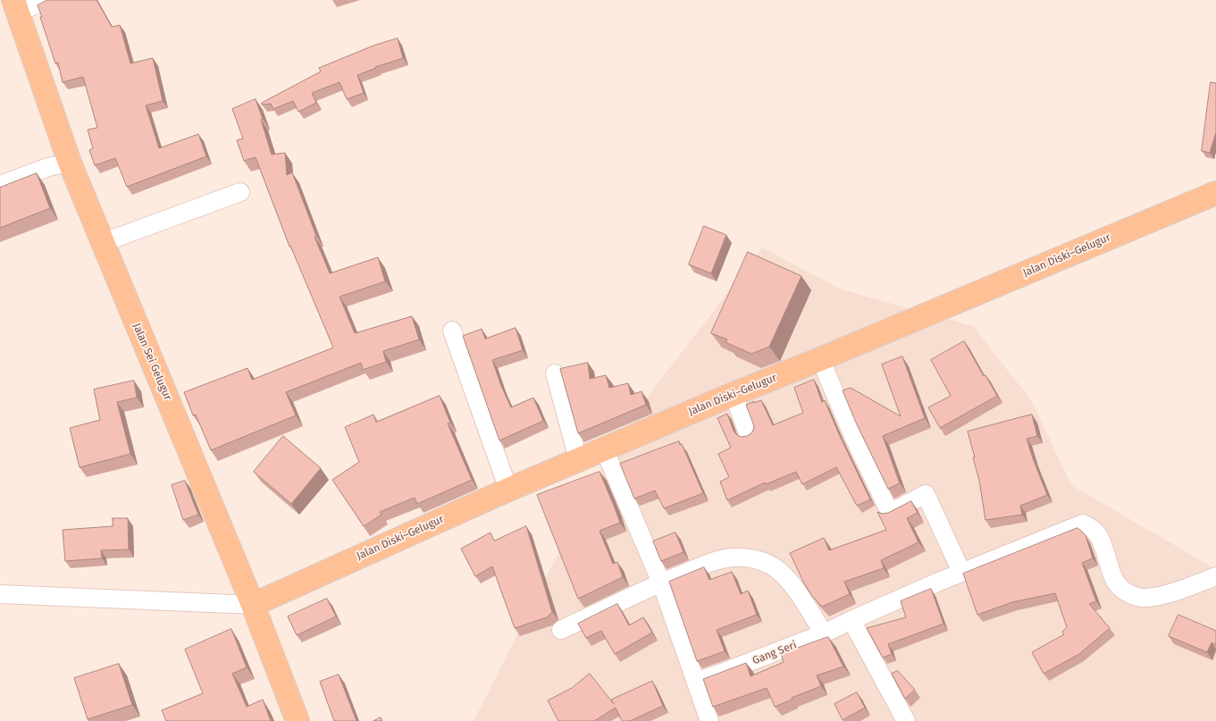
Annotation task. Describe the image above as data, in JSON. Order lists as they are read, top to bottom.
{
  "streets": {
    "main road": ["Jalan Diski–Gelugur", "Jalan Sei Gelugur"],
    "street": ["Gang Seri"]
  },
  "crossings": [
    ["Jalan Diski–Gelugur", "Jalan Sei Gelugur"]
  ]
}
